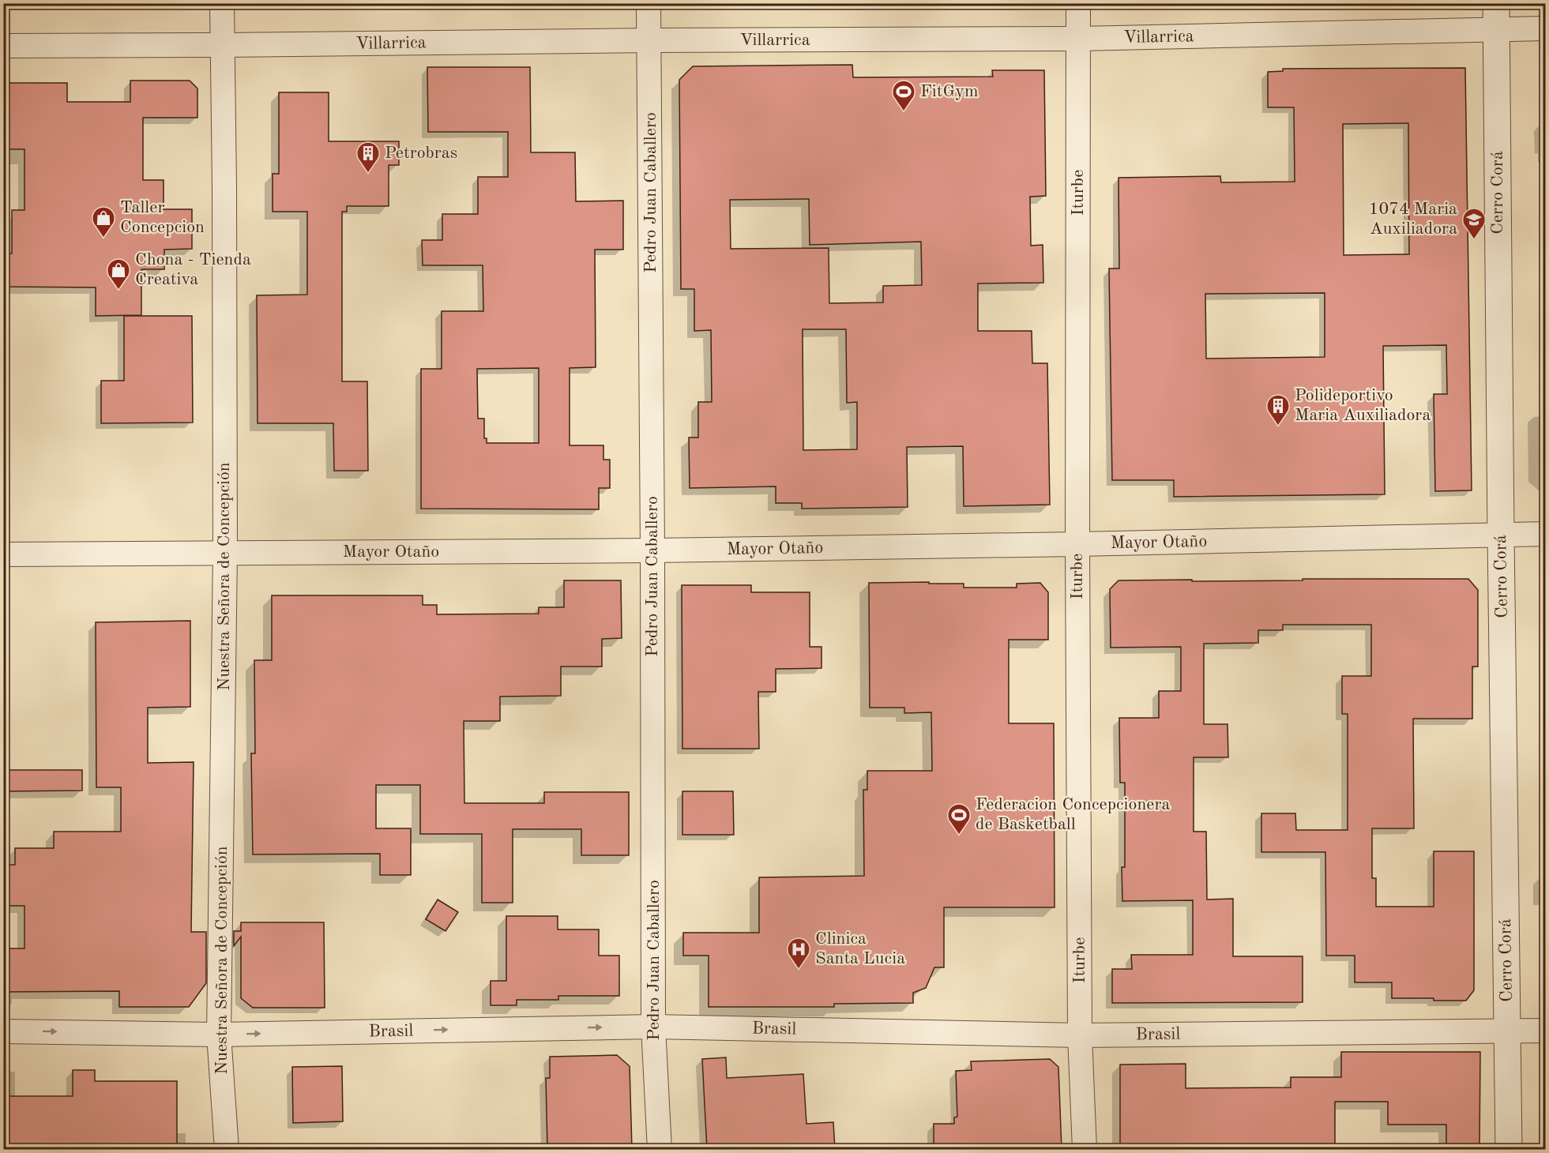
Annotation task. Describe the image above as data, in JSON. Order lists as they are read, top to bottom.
{
  "streets": {
    "street": [
      "Villarrica",
      "Pedro Juan Caballero",
      "Iturbe",
      "Cerro Corá",
      "Mayor Otaño",
      "Nuestra Señora de Concepción",
      "Brasil"
    ]
  },
  "crossings": [
    ["Villarrica", "Pedro Juan Caballero"],
    ["Villarrica", "Iturbe"],
    ["Villarrica", "Cerro Corá"],
    ["Villarrica", "Nuestra Señora de Concepción"],
    ["Pedro Juan Caballero", "Mayor Otaño"],
    ["Pedro Juan Caballero", "Brasil"],
    ["Iturbe", "Mayor Otaño"],
    ["Iturbe", "Brasil"],
    ["Cerro Corá", "Mayor Otaño"],
    ["Cerro Corá", "Brasil"],
    ["Mayor Otaño", "Nuestra Señora de Concepción"],
    ["Nuestra Señora de Concepción", "Brasil"]
  ],
  "one_way": ["Brasil"],
  "places": {
    "sports": ["FitGym", "Federacion Concepcionera de Basketball"],
    "building": ["Petrobras", "Polideportivo Maria Auxiliadora"],
    "shop": ["Taller Concepcion", "Chona - Tienda Creativa"],
    "school or university": ["1074 Maria Auxiliadora"],
    "hospital": ["Clinica Santa Lucia"]
  }
}
